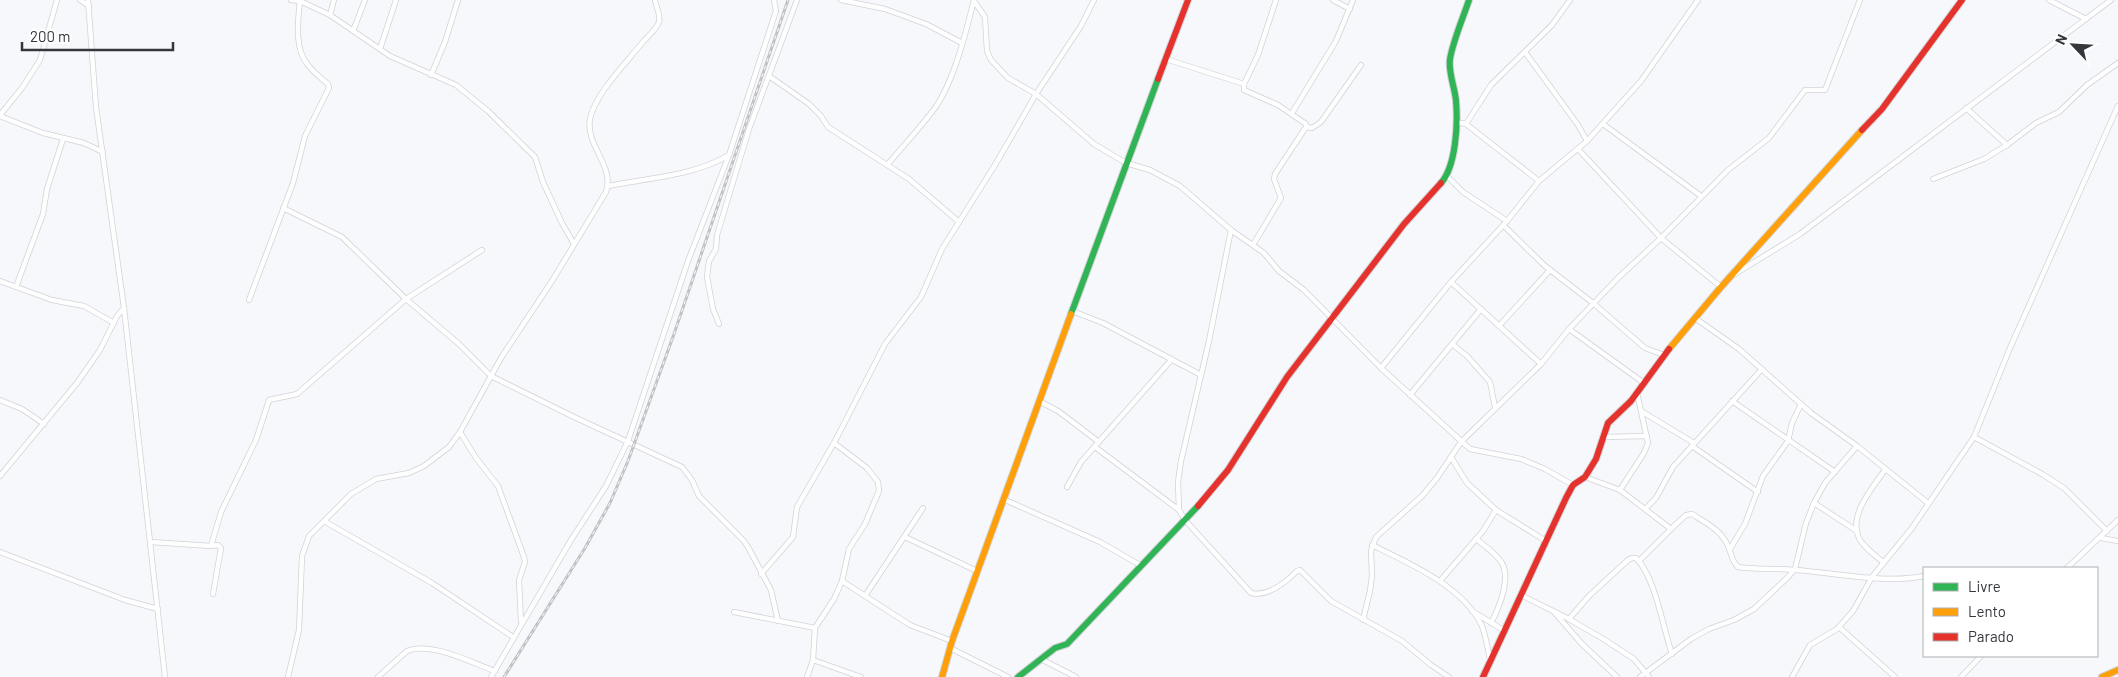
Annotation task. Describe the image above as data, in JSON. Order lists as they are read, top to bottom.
{
  "legend": ["Livre", "Lento", "Parado"],
  "scale_bar": "200 m",
  "north": "top left"
}
